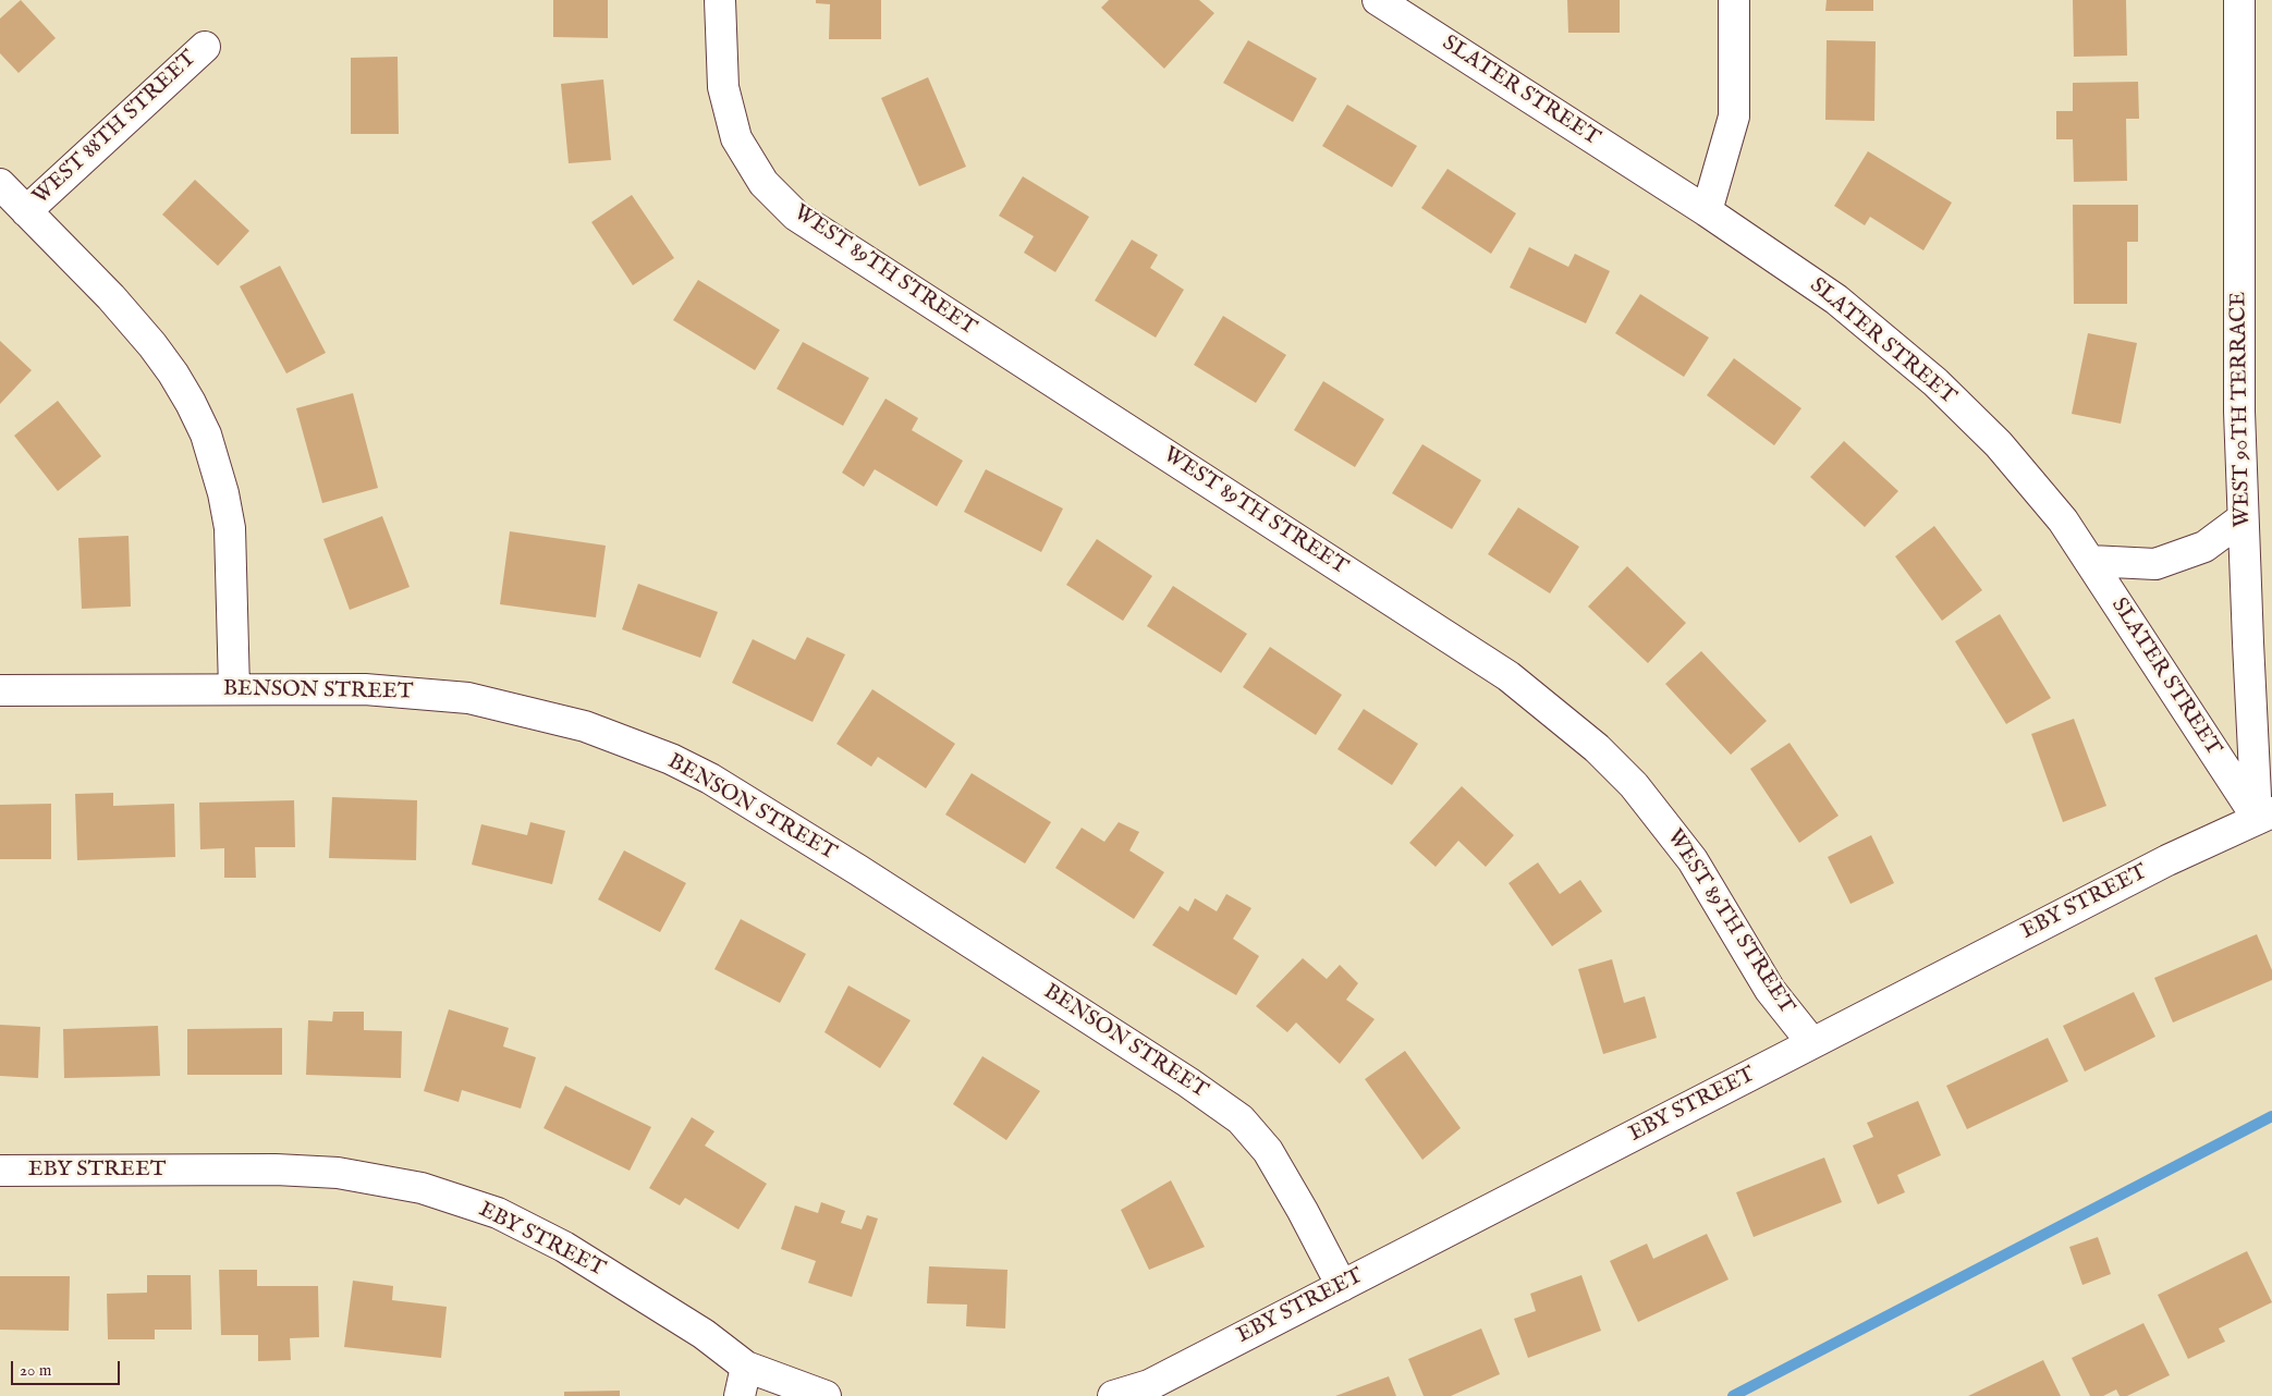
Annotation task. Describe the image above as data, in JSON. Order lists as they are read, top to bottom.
{
  "streets": {
    "street": [
      "SLATER STREET",
      "WEST 88TH STREET",
      "WEST 89TH STREET",
      "WEST 90TH TERRACE",
      "BENSON STREET",
      "EBY STREET"
    ]
  },
  "crossings": [
    ["SLATER STREET", "WEST 90TH TERRACE"],
    ["SLATER STREET", "EBY STREET"],
    ["WEST 88TH STREET", "BENSON STREET"],
    ["WEST 89TH STREET", "EBY STREET"],
    ["WEST 90TH TERRACE", "EBY STREET"],
    ["BENSON STREET", "EBY STREET"]
  ],
  "scale_bar": "20 m"
}
